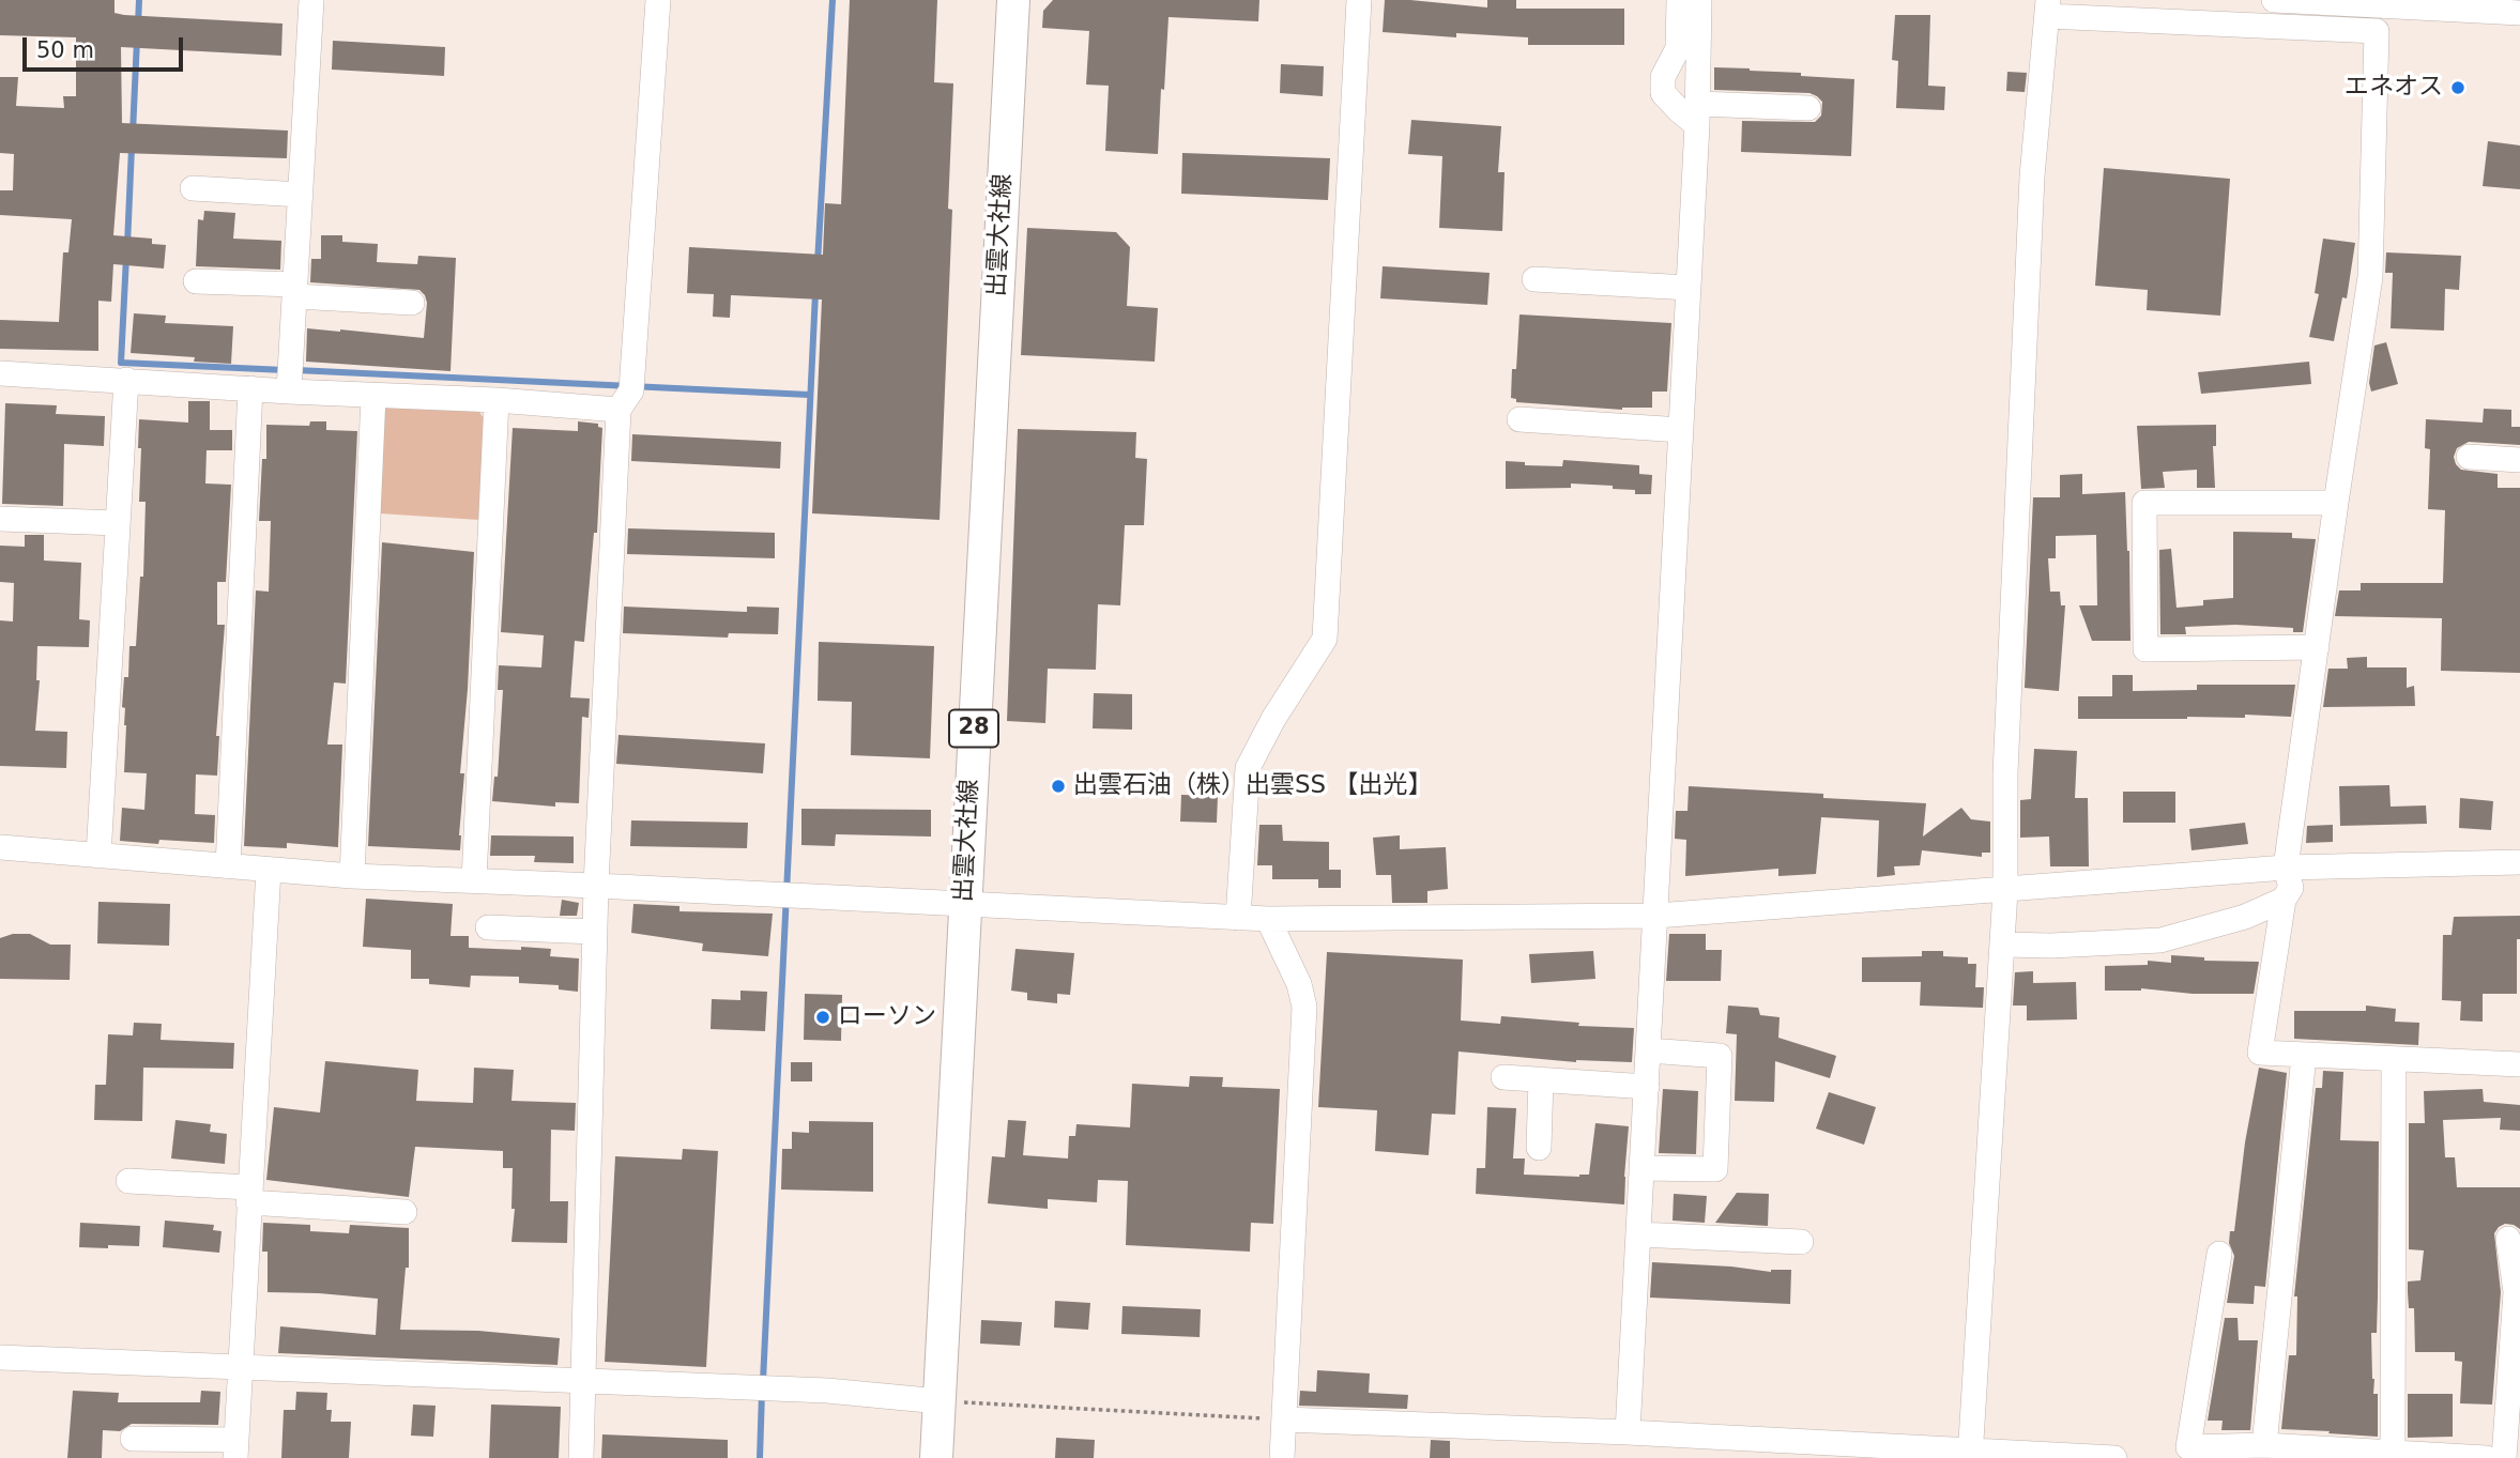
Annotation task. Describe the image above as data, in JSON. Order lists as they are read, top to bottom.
{
  "streets": {
    "main road": ["出雲大社線", "28"]
  },
  "places": ["エネオス", "出雲石油（株）出雲SS 【出光】", "ローソン"],
  "scale_bar": "50 m"
}
